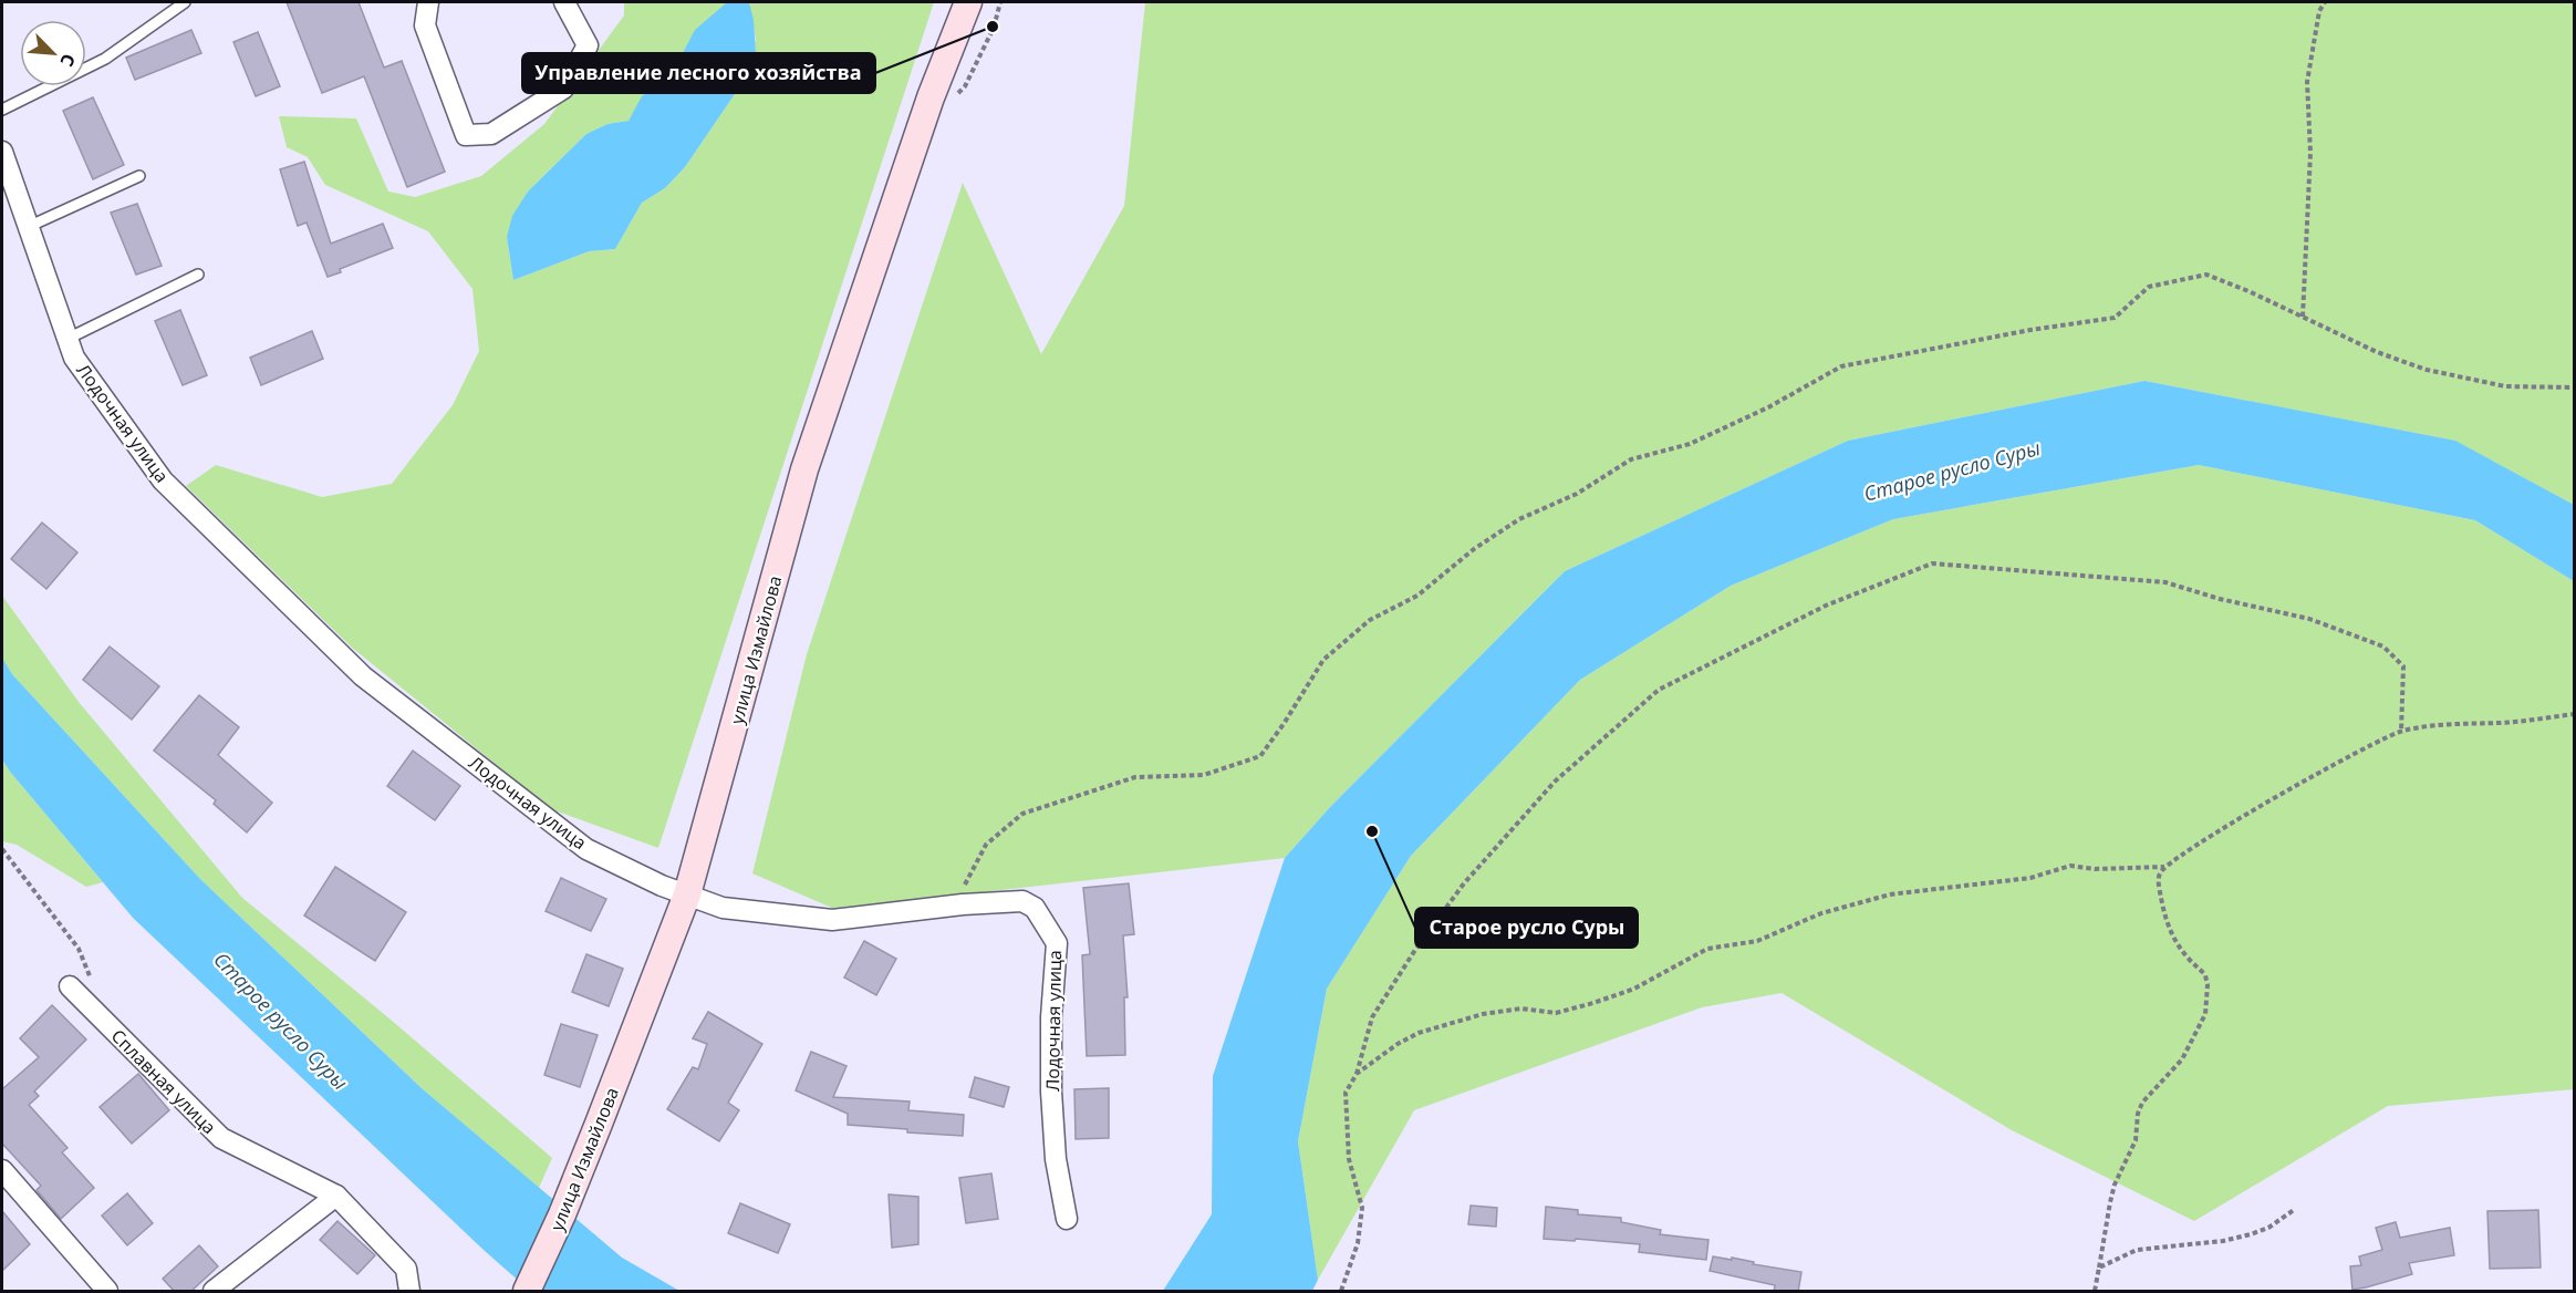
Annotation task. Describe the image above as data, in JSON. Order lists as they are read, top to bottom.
{
  "streets": {
    "main road": ["улица Измайлова"],
    "street": ["Лодочная улица", "Сплавная улица"]
  },
  "crossings": [
    ["Лодочная улица", "улица Измайлова"]
  ],
  "water": ["Старое русло Суры"],
  "places": ["Управление лесного хозяйства", "Старое русло Суры"],
  "north": "bottom right"
}
